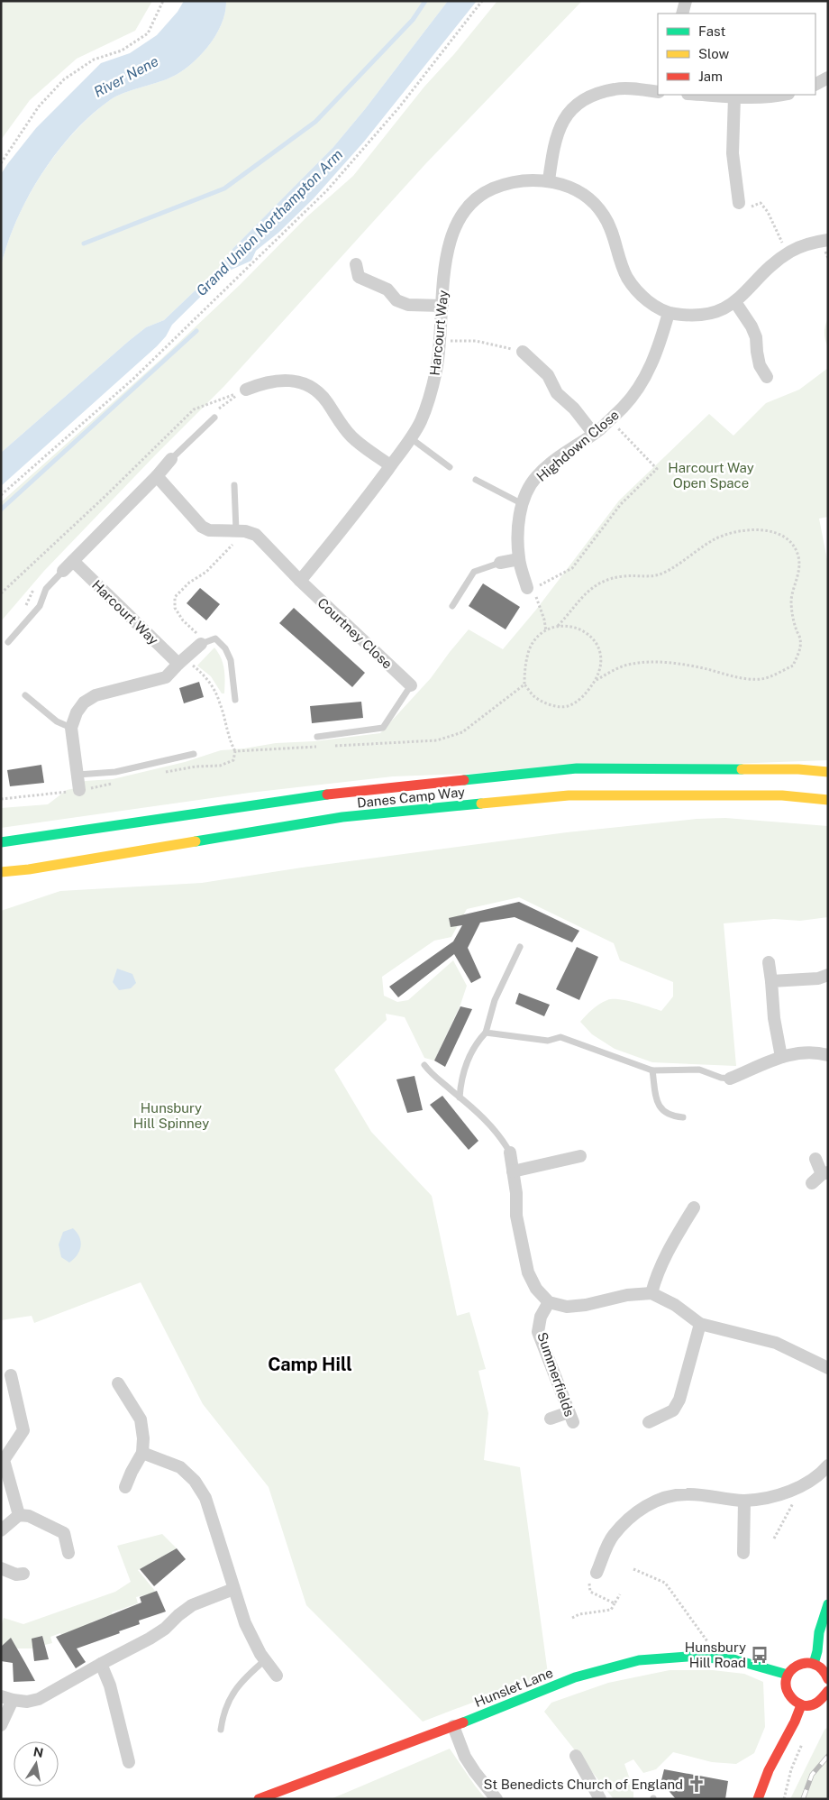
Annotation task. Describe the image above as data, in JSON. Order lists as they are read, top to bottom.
{
  "streets": {
    "main road": ["Danes Camp Way", "Hunslet Lane"],
    "street": [
      "Harcourt Way",
      "Highdown Close",
      "Courtney Close",
      "Summerfields"
    ]
  },
  "crossings": [
    ["Harcourt Way", "Highdown Close"],
    ["Harcourt Way", "Courtney Close"]
  ],
  "districts": ["Camp Hill"],
  "water": ["River Nene", "Grand Union Northampton Arm"],
  "parks": ["Harcourt Way Open Space", "Hunsbury Hill Spinney"],
  "places": {
    "bus stop": ["Hunsbury Hill Road"],
    "church": ["St Benedicts Church of England"]
  },
  "legend": ["Fast", "Slow", "Jam"],
  "north": "top"
}
